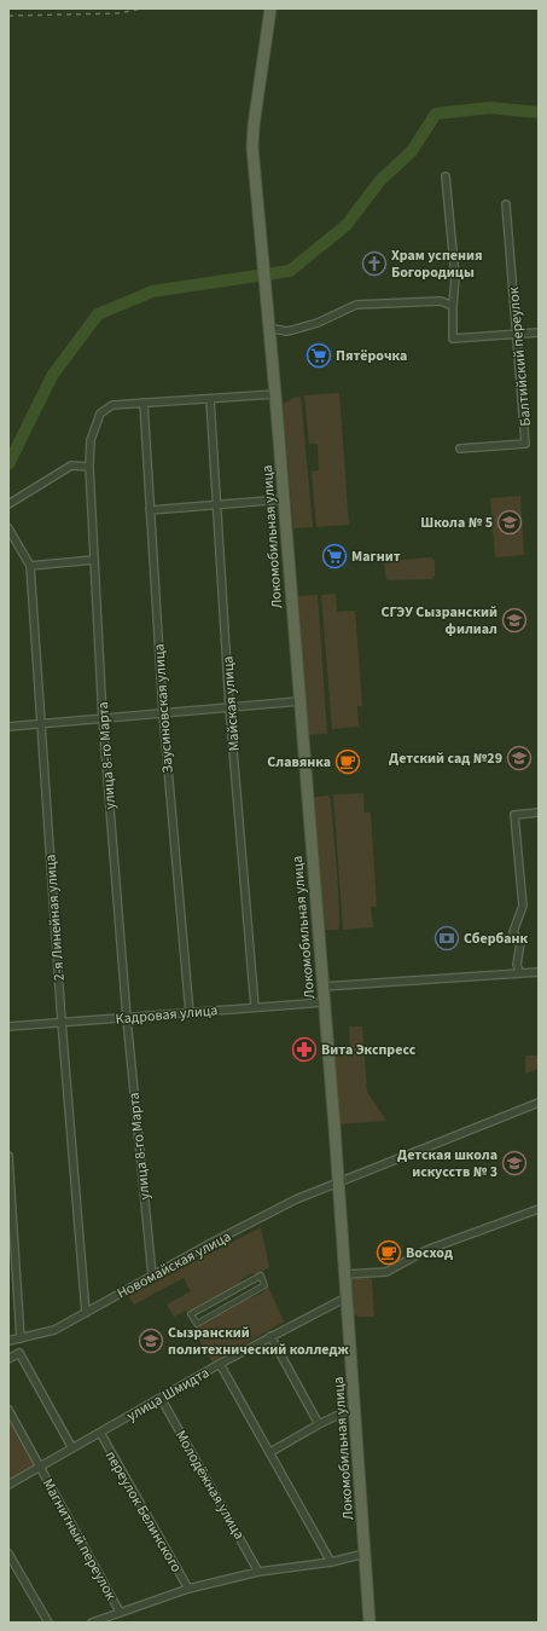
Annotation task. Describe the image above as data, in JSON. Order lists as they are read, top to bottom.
{
  "streets": {
    "main road": ["Локомобильная улица"],
    "street": [
      "Балтийский переулок",
      "Майская улица",
      "Заусиновская улица",
      "улица 8-го Марта",
      "2-я Линейная улица",
      "Кадровая улица",
      "Новомайская улица",
      "улица Шмидта",
      "Молодёжная улица",
      "переулок Белинского",
      "Магнитный переулок"
    ]
  },
  "crossings": [
    ["Локомобильная улица", "улица 8-го Марта"],
    ["Локомобильная улица", "Кадровая улица"],
    ["Локомобильная улица", "Новомайская улица"],
    ["Локомобильная улица", "улица Шмидта"],
    ["Майская улица", "улица 8-го Марта"],
    ["Майская улица", "Кадровая улица"],
    ["Заусиновская улица", "улица 8-го Марта"],
    ["Заусиновская улица", "Кадровая улица"],
    ["улица 8-го Марта", "Кадровая улица"],
    ["улица 8-го Марта", "Новомайская улица"],
    ["2-я Линейная улица", "Кадровая улица"],
    ["2-я Линейная улица", "Новомайская улица"],
    ["улица Шмидта", "Молодёжная улица"],
    ["улица Шмидта", "переулок Белинского"],
    ["улица Шмидта", "Магнитный переулок"]
  ],
  "places": {
    "church": ["Храм успения Богородицы"],
    "supermarket": ["Пятёрочка", "Магнит"],
    "school or university": [
      "Школа № 5",
      "СГЭУ Сызранский филиал",
      "Детский сад №29",
      "Детская школа искусств № 3",
      "Сызранский политехнический колледж"
    ],
    "cafe": ["Славянка", "Восход"],
    "bank": ["Сбербанк"],
    "pharmacy": ["Вита Экспресс"]
  }
}
